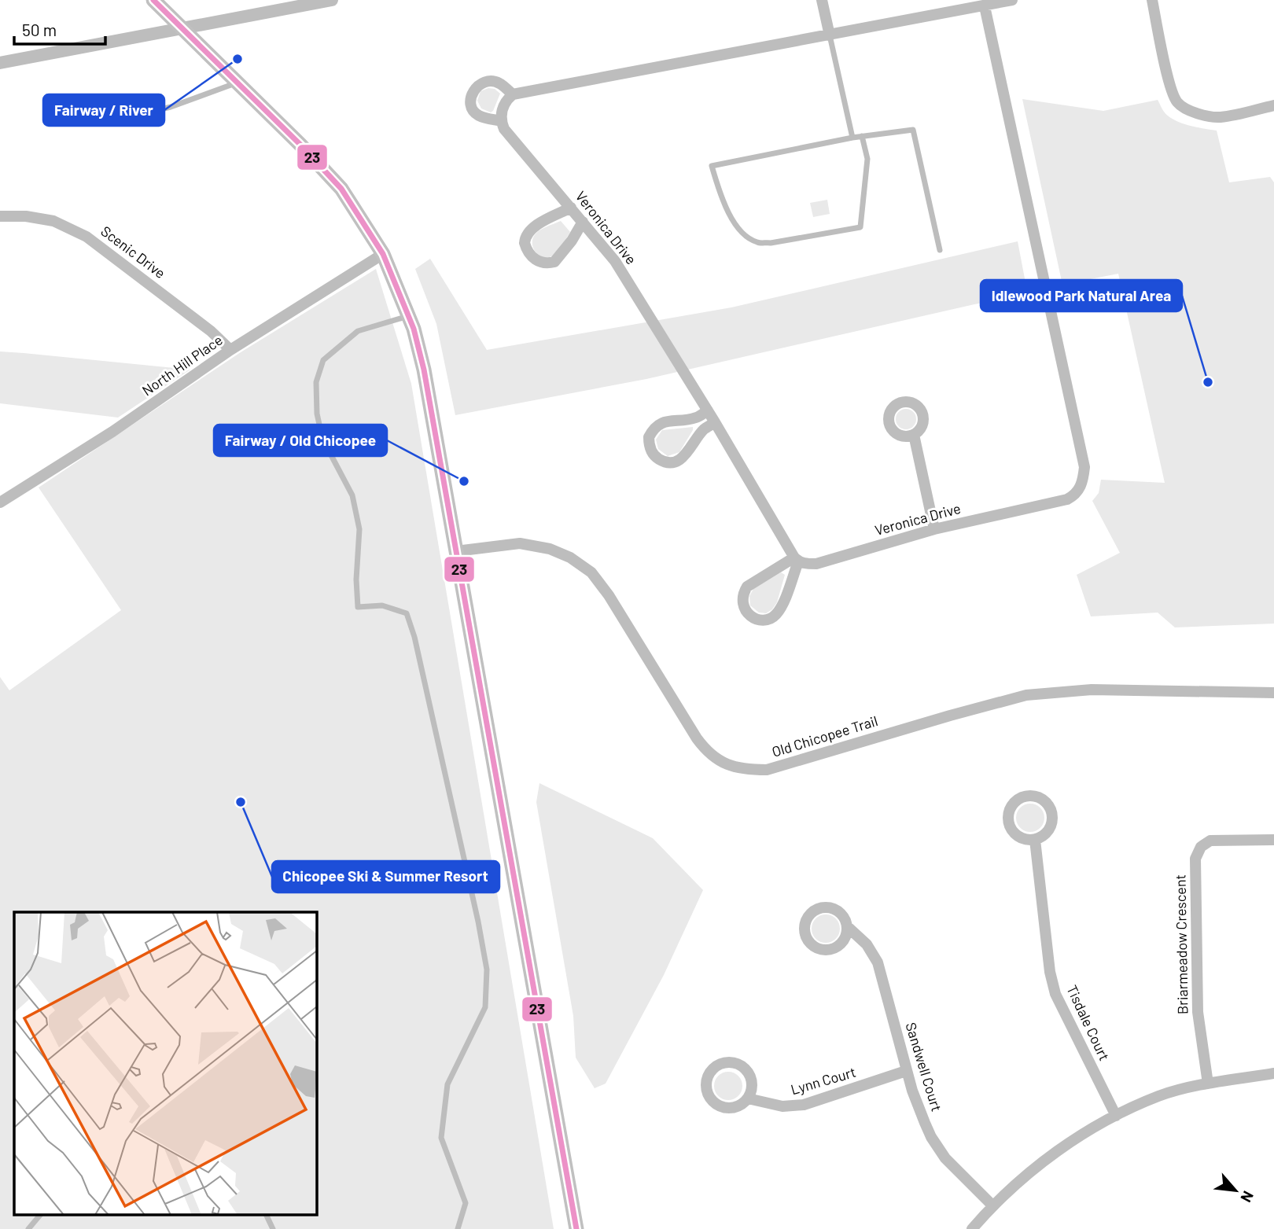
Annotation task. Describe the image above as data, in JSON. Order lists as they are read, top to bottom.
{
  "streets": {
    "street": [
      "Veronica Drive",
      "Scenic Drive",
      "North Hill Place",
      "Old Chicopee Trail",
      "Briarmeadow Crescent",
      "Tisdale Court",
      "Sandwell Court",
      "Lynn Court"
    ]
  },
  "crossings": [
    ["Scenic Drive", "North Hill Place"],
    ["Sandwell Court", "Lynn Court"]
  ],
  "places": [
    "Fairway / River",
    "Idlewood Park Natural Area",
    "Fairway / Old Chicopee",
    "Chicopee Ski & Summer Resort"
  ],
  "lines": ["transit line 23"],
  "scale_bar": "50 m",
  "north": "bottom right"
}
